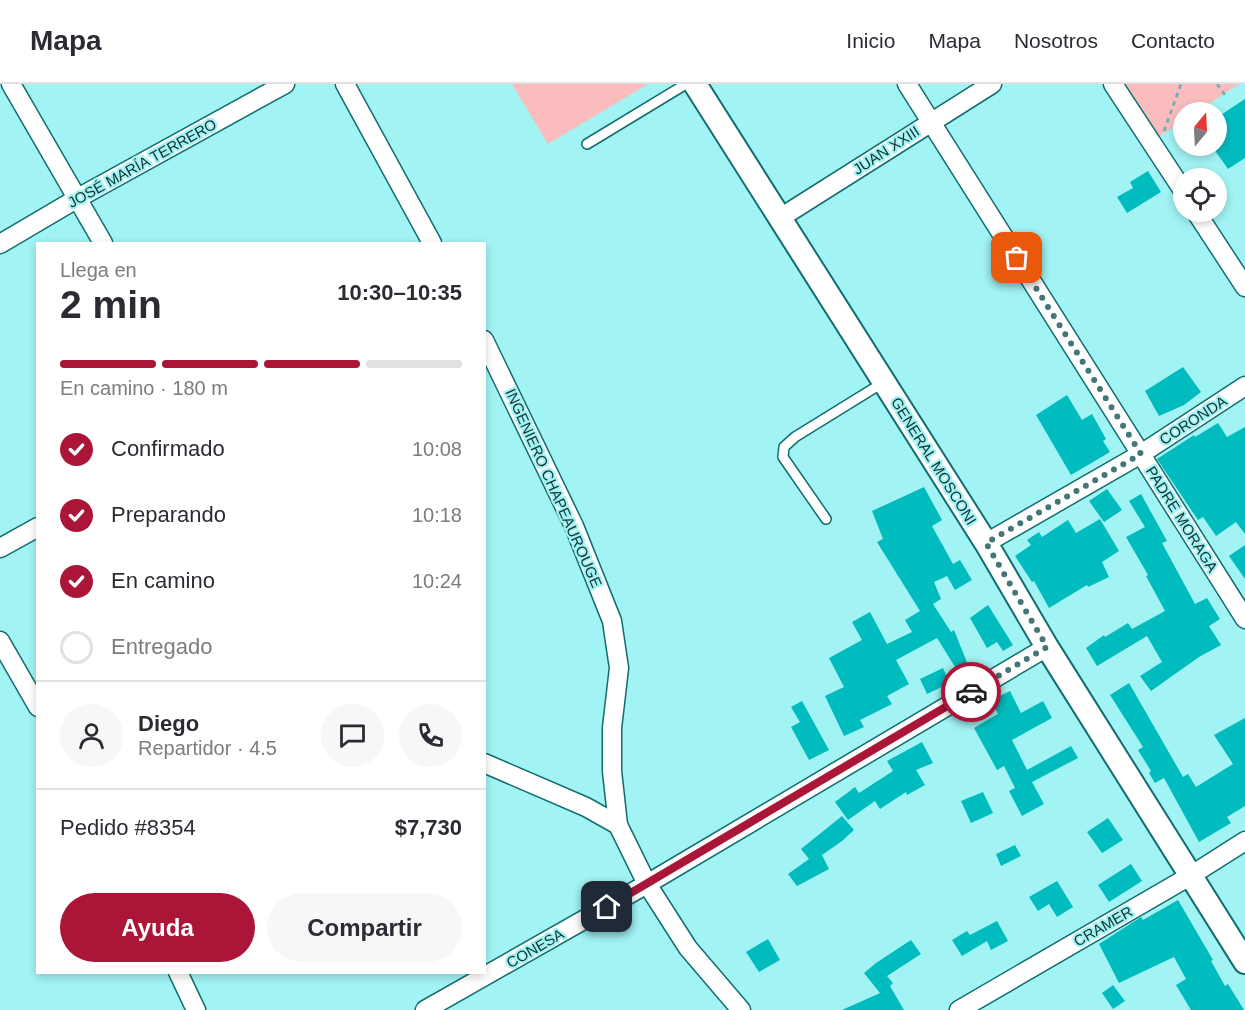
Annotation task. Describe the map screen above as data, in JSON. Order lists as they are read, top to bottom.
{
  "streets": {
    "street": [
      "JUAN XXIII",
      "JOSÉ MARÍA TERRERO",
      "CORONDA",
      "GENERAL MOSCONI",
      "INGENIERO CHAPEAUROUGE",
      "PADRE MORAGA",
      "CRAMER",
      "CONESA"
    ]
  },
  "crossings": [
    ["JUAN XXIII", "GENERAL MOSCONI"],
    ["JUAN XXIII", "PADRE MORAGA"],
    ["CORONDA", "GENERAL MOSCONI"],
    ["CORONDA", "PADRE MORAGA"],
    ["GENERAL MOSCONI", "CRAMER"],
    ["GENERAL MOSCONI", "CONESA"],
    ["INGENIERO CHAPEAUROUGE", "CONESA"]
  ],
  "north": "top",
  "page": {
    "header": "Mapa",
    "nav": [
      "Inicio",
      "Mapa",
      "Nosotros",
      "Contacto"
    ],
    "heading": ["2 min", "Llega en", "10:30–10:35"],
    "panel": [
      "Diego",
      "Repartidor · 4.5",
      "Pedido #8354",
      "$7,730"
    ],
    "bar": "En camino · 180 m",
    "list": [
      ["Confirmado", "10:08"],
      ["Preparando", "10:18"],
      ["En camino", "10:24"],
      "Entregado"
    ],
    "buttons": ["Ayuda", "Compartir"]
  }
}
